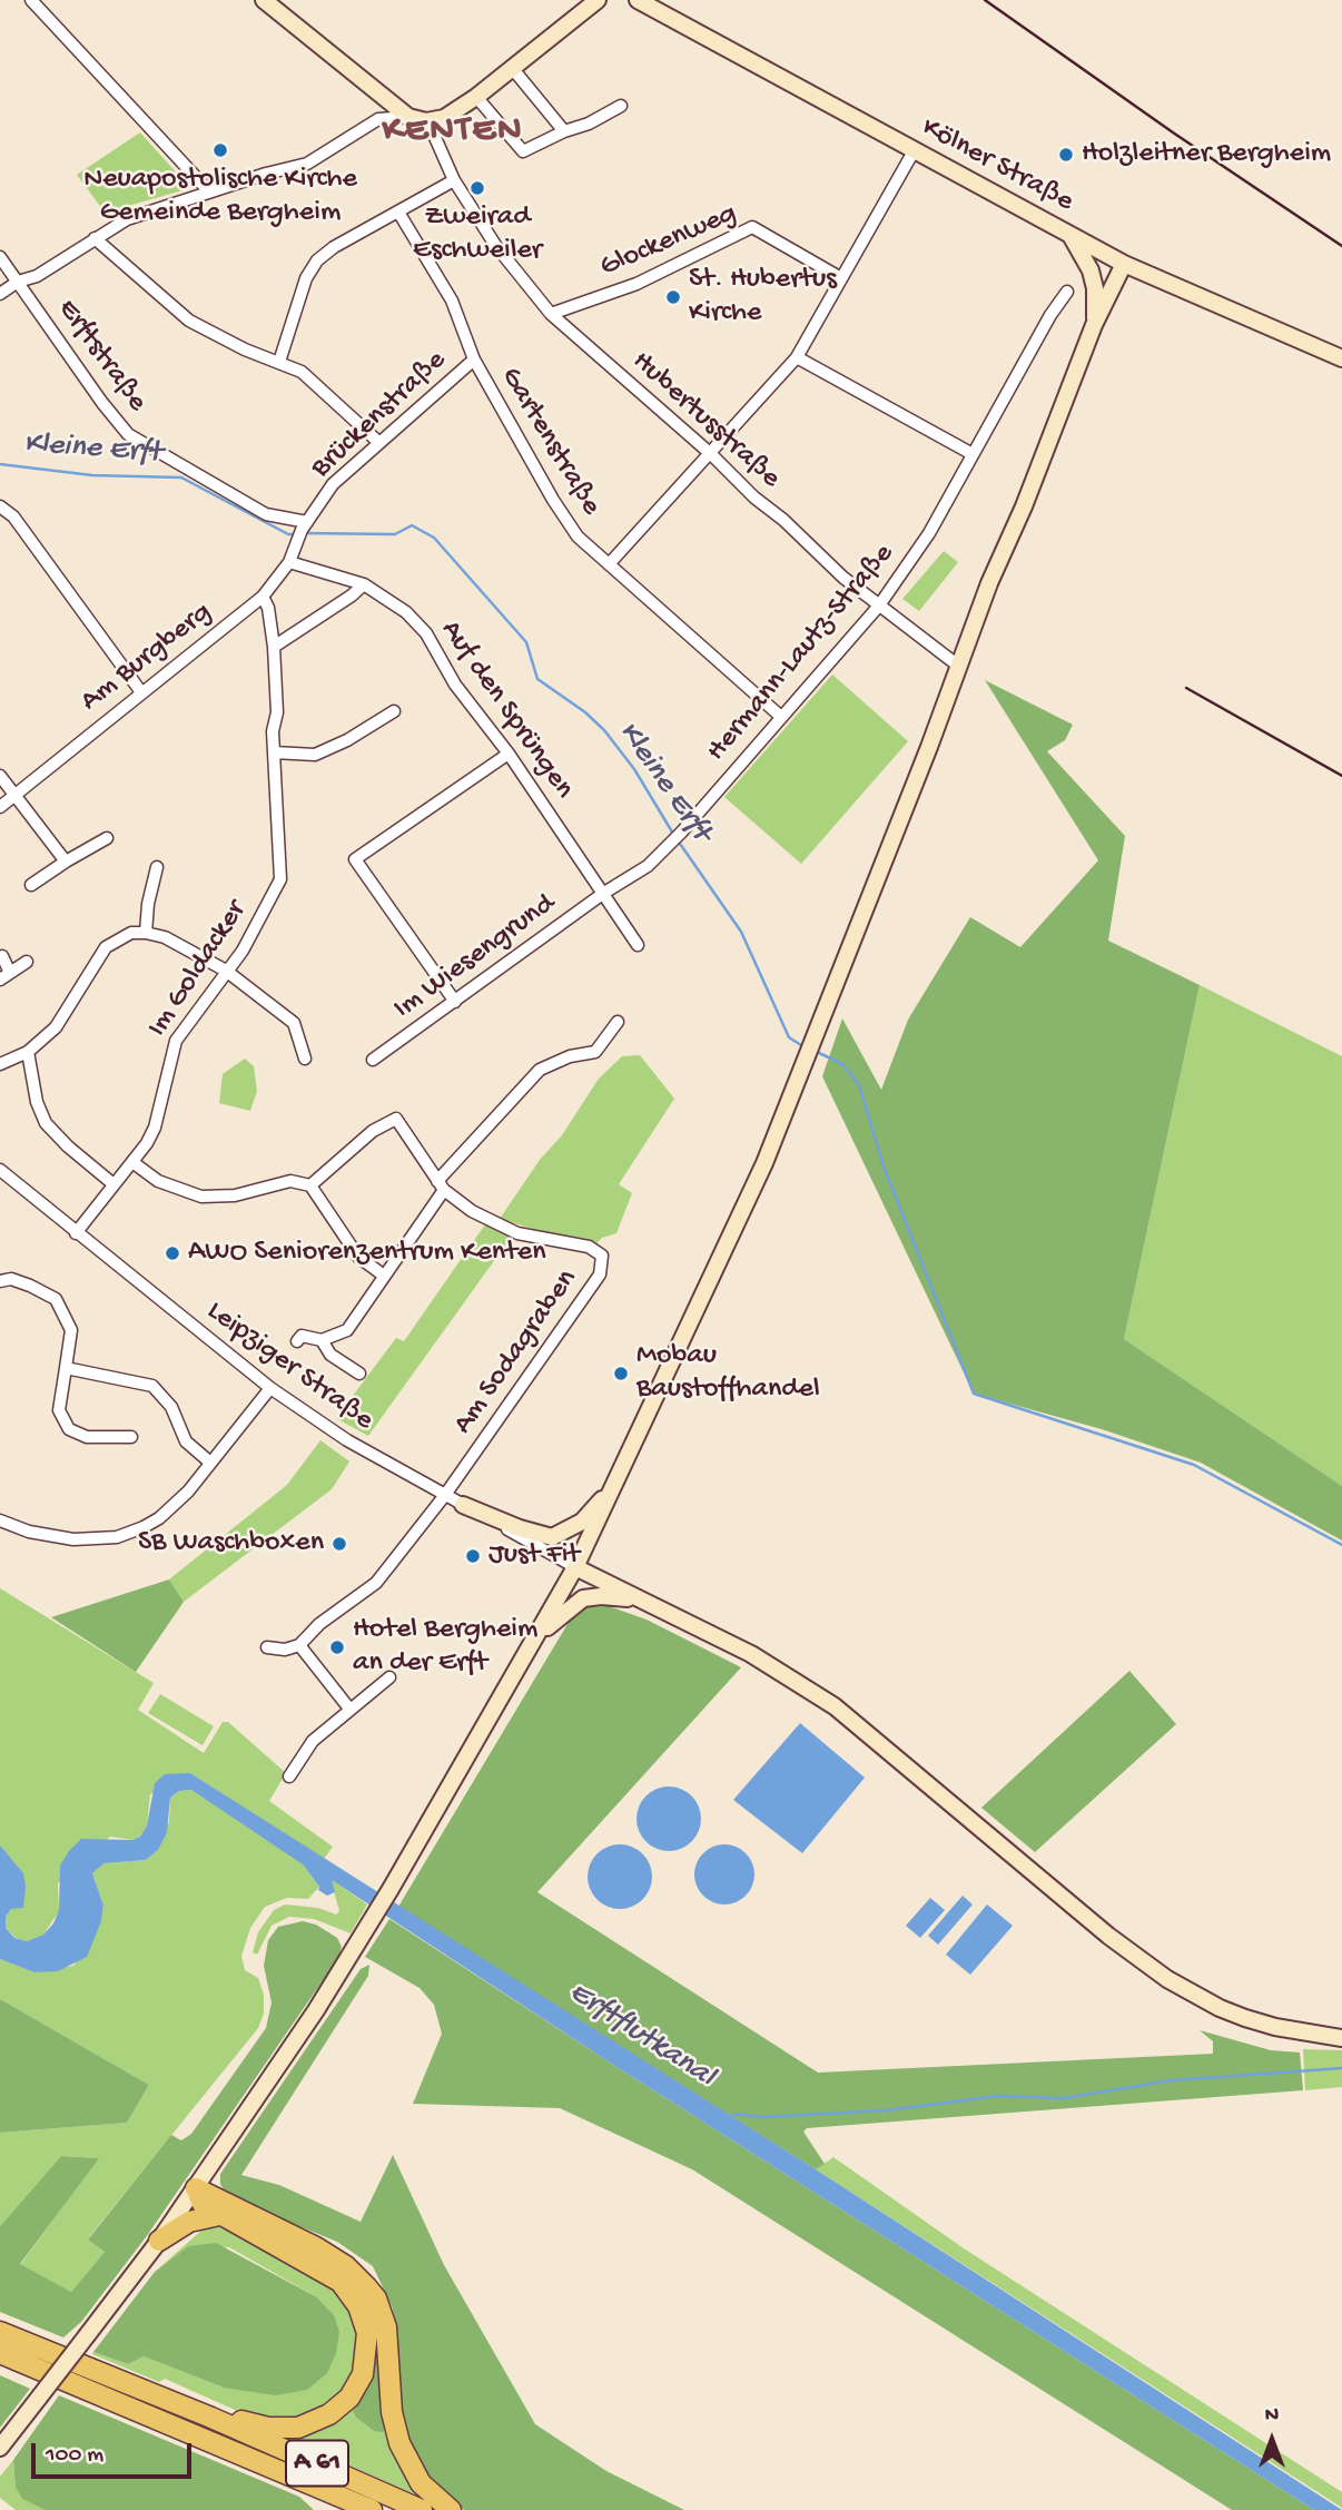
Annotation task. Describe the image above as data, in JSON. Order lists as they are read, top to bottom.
{
  "streets": {
    "highway": ["A 61"],
    "main road": ["Kölner Straße"],
    "street": [
      "Glockenweg",
      "Erftstraße",
      "Brückenstraße",
      "Hubertusstraße",
      "Gartenstraße",
      "Hermann-Lautz-Straße",
      "Am Burgberg",
      "Auf den Sprüngen",
      "Im Wiesengrund",
      "Im Goldacker",
      "Am Sodagraben",
      "Leipziger Straße"
    ]
  },
  "crossings": [
    ["Glockenweg", "Hubertusstraße"],
    ["Erftstraße", "Brückenstraße"],
    ["Brückenstraße", "Gartenstraße"],
    ["Brückenstraße", "Am Burgberg"],
    ["Hubertusstraße", "Hermann-Lautz-Straße"],
    ["Gartenstraße", "Hermann-Lautz-Straße"],
    ["Hermann-Lautz-Straße", "Auf den Sprüngen"],
    ["Hermann-Lautz-Straße", "Im Wiesengrund"],
    ["Am Burgberg", "Auf den Sprüngen"],
    ["Am Burgberg", "Im Goldacker"],
    ["Auf den Sprüngen", "Im Wiesengrund"],
    ["Im Goldacker", "Leipziger Straße"],
    ["Am Sodagraben", "Leipziger Straße"]
  ],
  "districts": ["KENTEN"],
  "water": ["Kleine Erft", "Erftflutkanal"],
  "places": [
    "Neuapostolische Kirche Gemeinde Bergheim",
    "Holzleitner Bergheim",
    "Zweirad Eschweiler",
    "St. Hubertus Kirche",
    "AWO Seniorenzentrum Kenten",
    "Mobau Baustoffhandel",
    "SB Waschboxen",
    "Just Fit",
    "Hotel Bergheim an der Erft"
  ],
  "scale_bar": "100 m",
  "north": "top"
}
